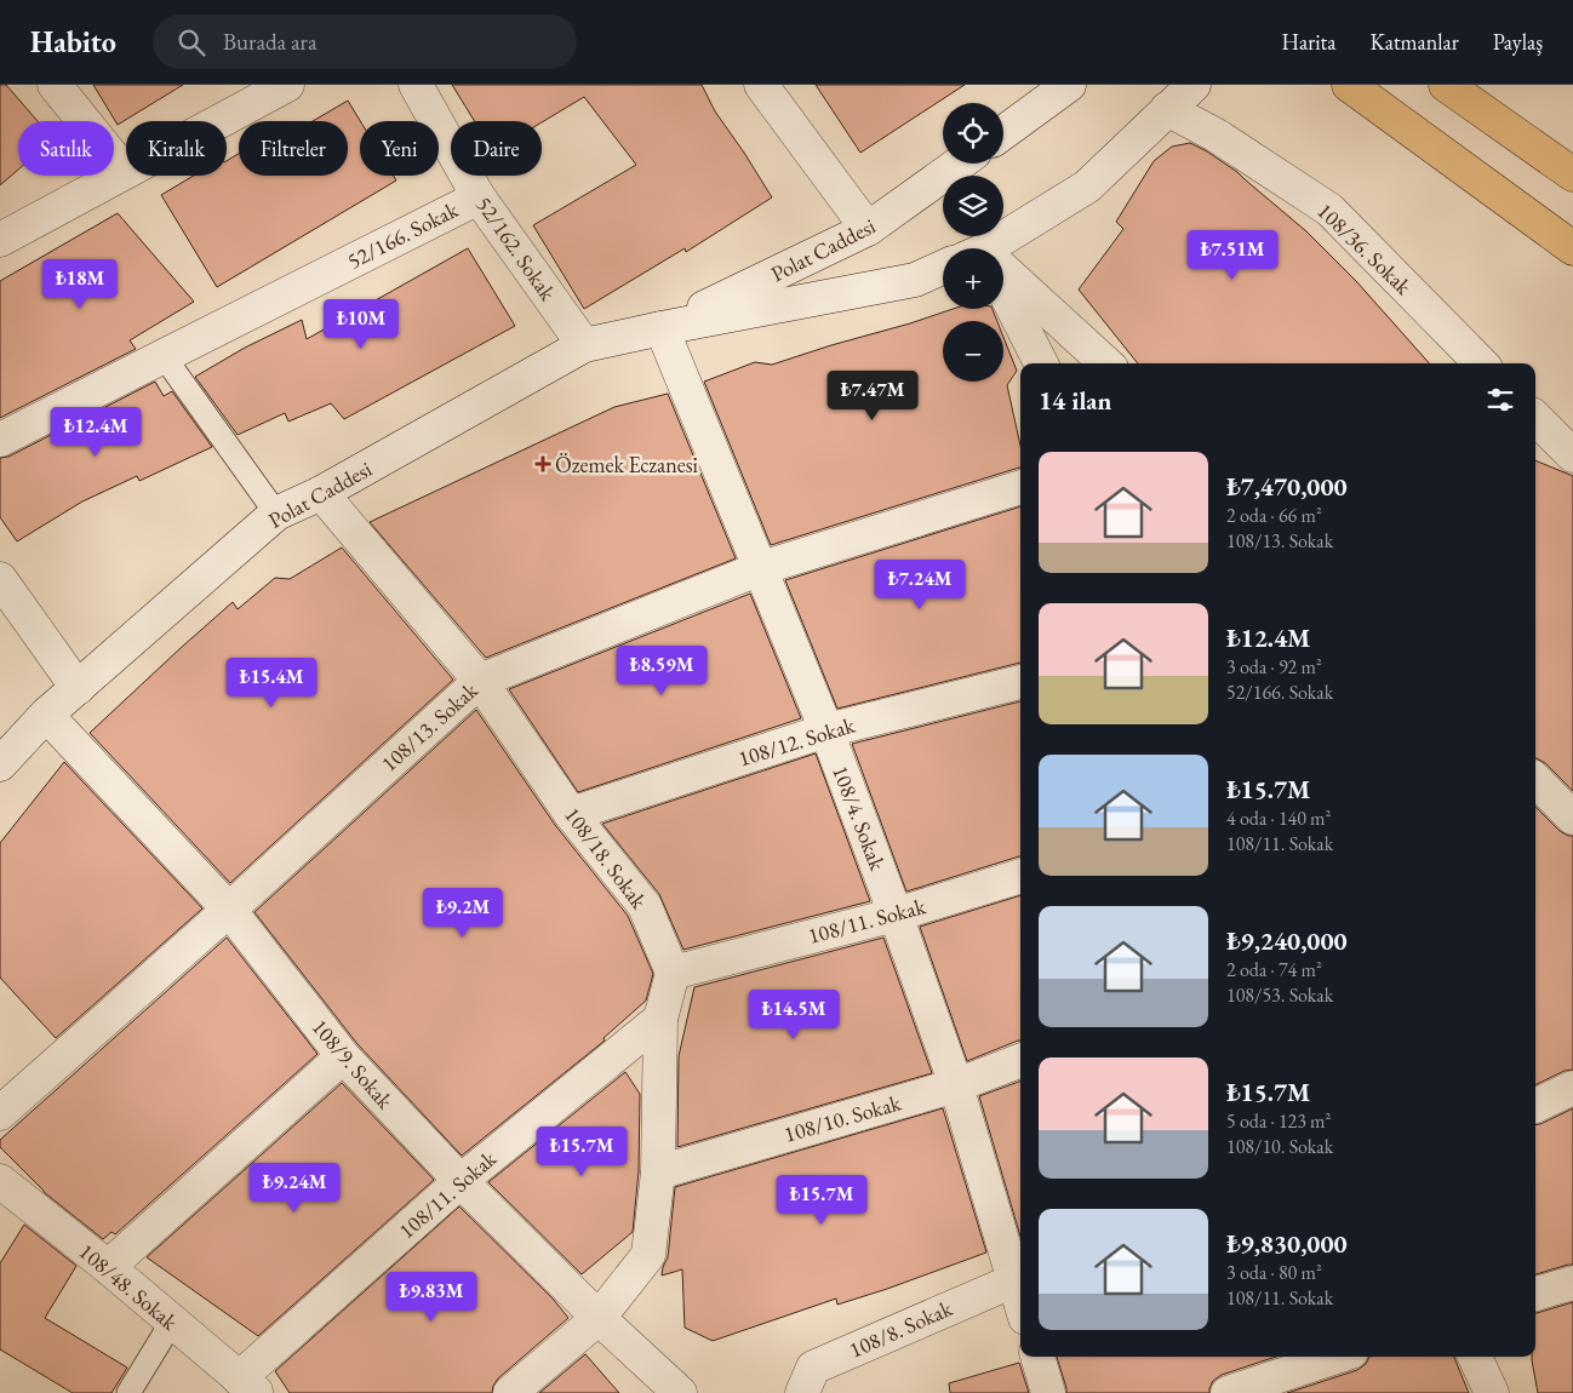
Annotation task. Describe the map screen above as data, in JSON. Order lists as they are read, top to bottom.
{
  "streets": {
    "street": [
      "52/166. Sokak",
      "52/162. Sokak",
      "108/36. Sokak",
      "Polat Caddesi",
      "108/13. Sokak",
      "108/12. Sokak",
      "108/4. Sokak",
      "108/18. Sokak",
      "108/11. Sokak",
      "108/9. Sokak",
      "108/10. Sokak",
      "108/48. Sokak",
      "108/8. Sokak"
    ]
  },
  "crossings": [
    ["52/166. Sokak", "52/162. Sokak"],
    ["52/162. Sokak", "Polat Caddesi"],
    ["Polat Caddesi", "108/4. Sokak"],
    ["Polat Caddesi", "108/18. Sokak"],
    ["Polat Caddesi", "108/9. Sokak"],
    ["108/13. Sokak", "108/4. Sokak"],
    ["108/13. Sokak", "108/18. Sokak"],
    ["108/13. Sokak", "108/9. Sokak"],
    ["108/12. Sokak", "108/4. Sokak"],
    ["108/12. Sokak", "108/18. Sokak"],
    ["108/4. Sokak", "108/11. Sokak"],
    ["108/4. Sokak", "108/10. Sokak"],
    ["108/4. Sokak", "108/8. Sokak"],
    ["108/18. Sokak", "108/11. Sokak"],
    ["108/11. Sokak", "108/9. Sokak"],
    ["108/11. Sokak", "108/48. Sokak"]
  ],
  "places": {
    "health": ["Özemek Eczanesi"]
  },
  "page": {
    "header": "Habito",
    "search": "Burada ara",
    "nav": ["Harita", "Katmanlar", "Paylaş"],
    "map_buttons": ["+", "−"],
    "chip": [
      "Satılık",
      "Kiralık",
      "Filtreler",
      "Yeni",
      "Daire"
    ],
    "price": [
      "₺7.51M",
      "₺18M",
      "₺10M",
      "₺7.47M",
      "₺12.4M",
      "₺7.24M",
      "₺8.59M",
      "₺15.4M",
      "₺9.2M",
      "₺14.5M",
      "₺15.7M",
      "₺9.24M",
      "₺15.7M",
      "₺9.83M"
    ],
    "heading": "14 ilan",
    "list": [
      {
        "name": "₺7,470,000",
        "note": "2 oda · 66 m² · 108/13. Sokak"
      },
      {
        "name": "₺12.4M",
        "note": "3 oda · 92 m² · 52/166. Sokak"
      },
      {
        "name": "₺15.7M",
        "note": "4 oda · 140 m² · 108/11. Sokak"
      },
      {
        "name": "₺9,240,000",
        "note": "2 oda · 74 m² · 108/53. Sokak"
      },
      {
        "name": "₺15.7M",
        "note": "5 oda · 123 m² · 108/10. Sokak"
      },
      {
        "name": "₺9,830,000",
        "note": "3 oda · 80 m² · 108/11. Sokak"
      }
    ]
  }
}
